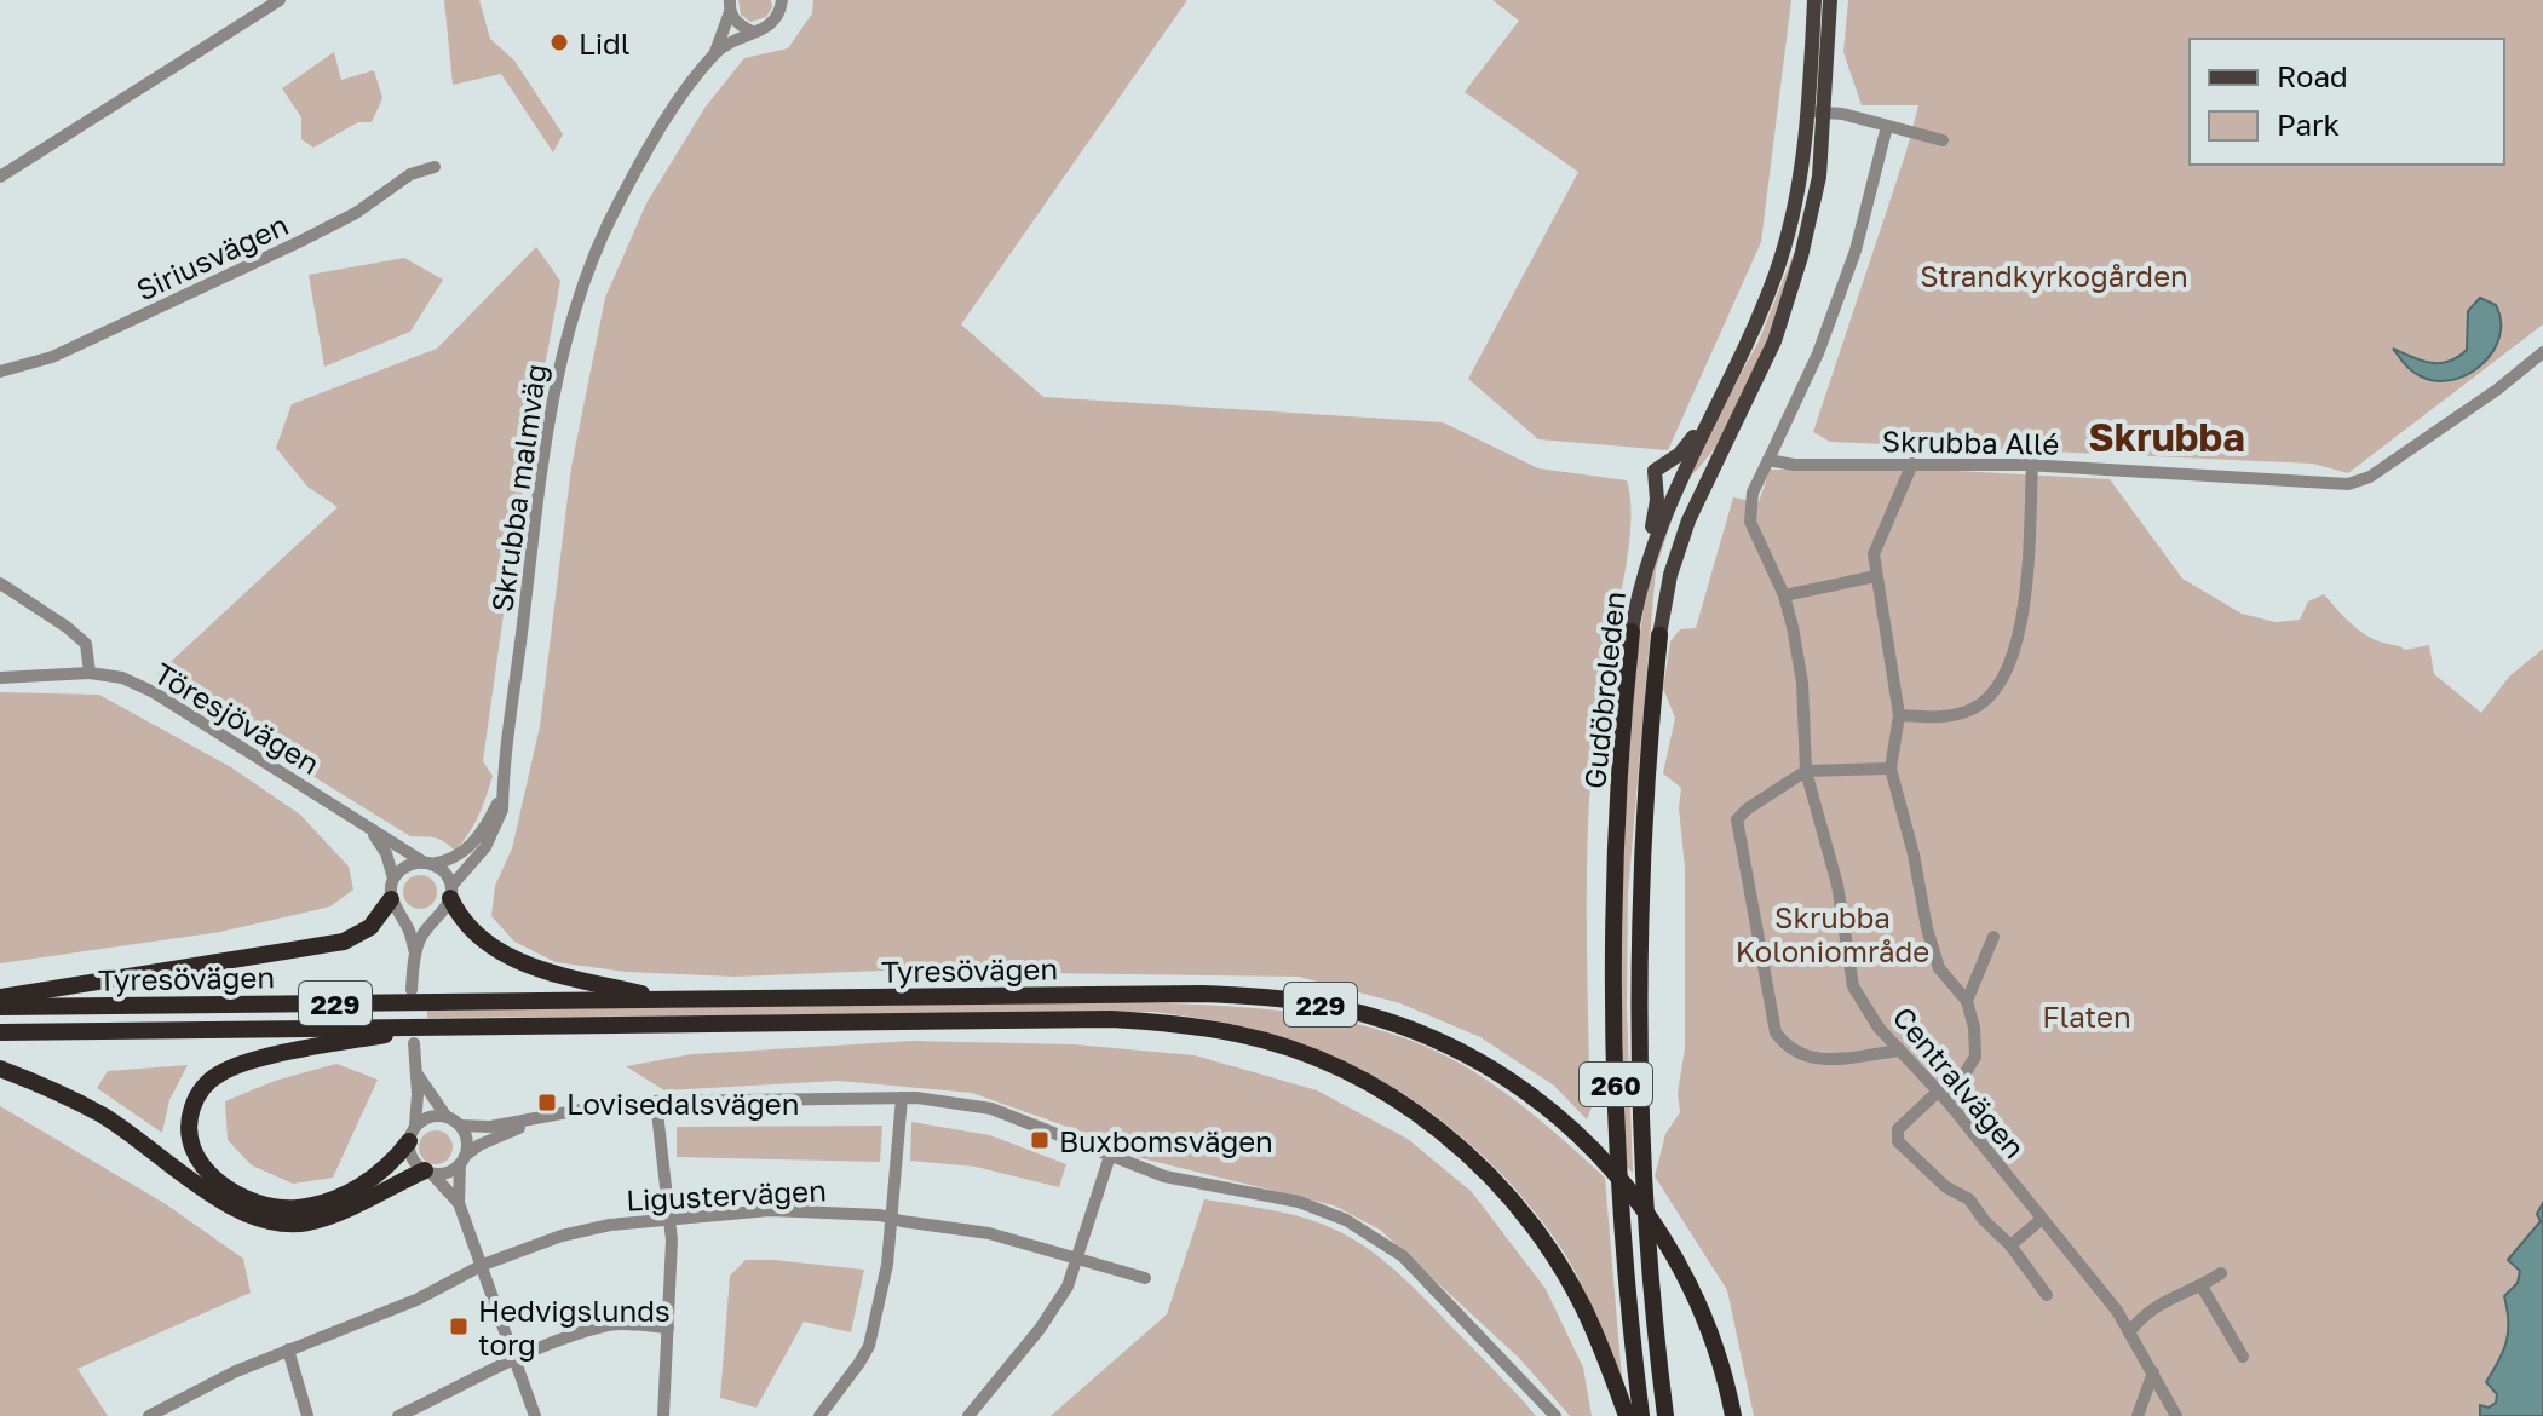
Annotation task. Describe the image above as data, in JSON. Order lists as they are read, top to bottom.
{
  "streets": {
    "highway": [
      "Gudöbroleden",
      "Tyresövägen",
      "229",
      "260"
    ],
    "street": [
      "Siriusvägen",
      "Skrubba Allé",
      "Skrubba malmväg",
      "Töresjövägen",
      "Centralvägen",
      "Ligustervägen"
    ]
  },
  "crossings": [
    ["Skrubba Allé", "Centralvägen"],
    ["Skrubba malmväg", "Töresjövägen"]
  ],
  "districts": ["Skrubba"],
  "parks": ["Strandkyrkogården", "Skrubba Koloniområde", "Flaten"],
  "places": {
    "other": ["Lidl"],
    "transit": ["Lovisedalsvägen", "Buxbomsvägen", "Hedvigslunds torg"]
  },
  "legend": ["Road", "Park"]
}
